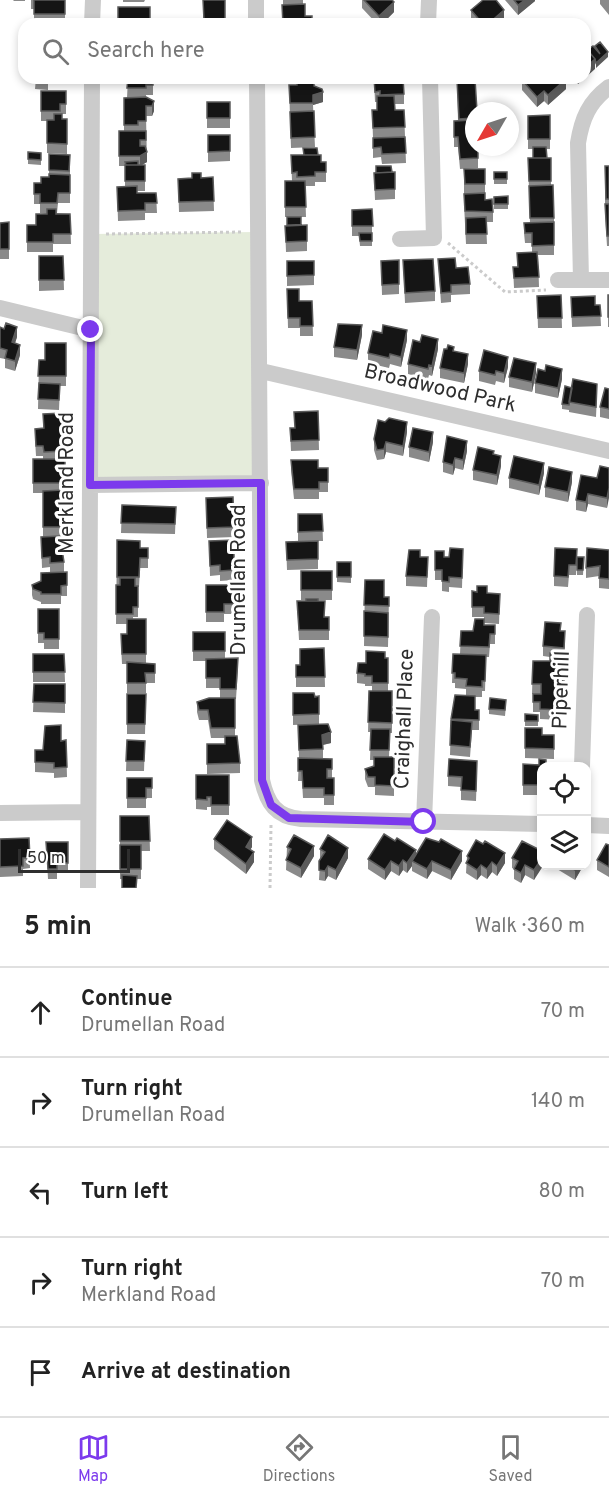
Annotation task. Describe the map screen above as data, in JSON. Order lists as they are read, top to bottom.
{
  "streets": {
    "street": [
      "Broadwood Park",
      "Merkland Road",
      "Drumellan Road",
      "Piperhill",
      "Craighall Place"
    ]
  },
  "crossings": [
    ["Broadwood Park", "Drumellan Road"]
  ],
  "scale_bar": "50 m",
  "north": "bottom left",
  "page": {
    "search": "Search here",
    "scale": "50 m",
    "heading": ["5 min", "Walk · 360 m"],
    "list": [
      ["Continue", "Drumellan Road", "70 m"],
      ["Turn right", "Drumellan Road", "140 m"],
      ["Turn left", "80 m"],
      ["Turn right", "Merkland Road", "70 m"],
      "Arrive at destination"
    ],
    "nav": ["Map", "Directions", "Saved"]
  }
}
